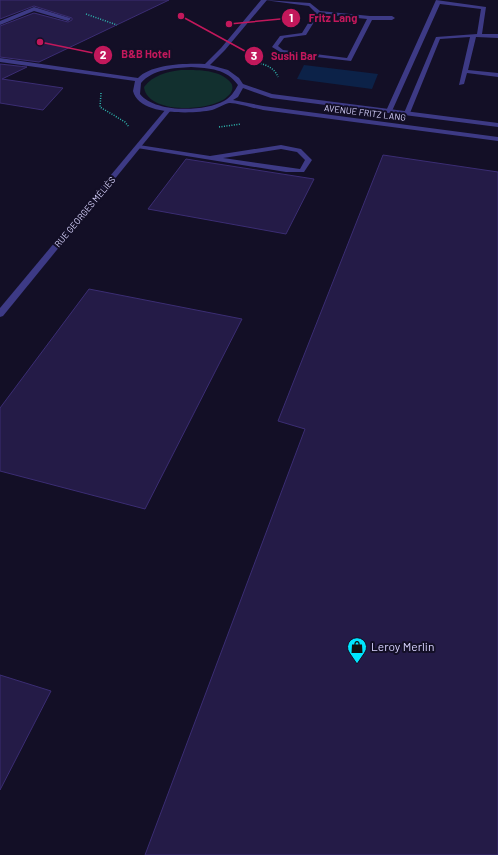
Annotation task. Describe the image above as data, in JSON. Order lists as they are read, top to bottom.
{
  "streets": {
    "street": ["AVENUE FRITZ LANG", "RUE GEORGES MÉLIÈS"]
  },
  "places": {
    "other": ["Sushi Bar", "Fritz Lang", "B&B Hotel"],
    "shop": ["Leroy Merlin"]
  }
}
